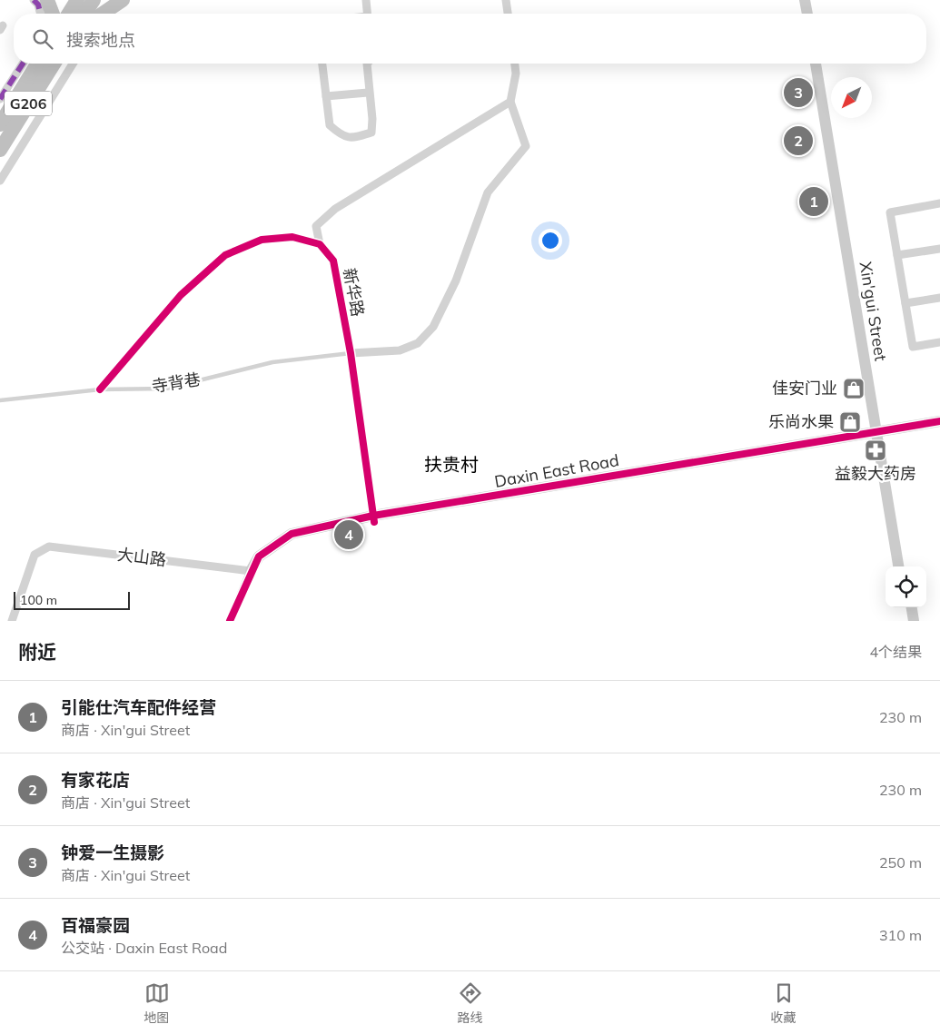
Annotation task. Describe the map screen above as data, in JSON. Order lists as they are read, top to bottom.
{
  "streets": {
    "highway": ["G206"],
    "street": [
      "新华路",
      "Xin'gui Street",
      "Daxin East Road",
      "大山路"
    ],
    "lane": ["寺背巷"]
  },
  "crossings": [
    ["新华路", "寺背巷"],
    ["新华路", "Daxin East Road"],
    ["Xin'gui Street", "Daxin East Road"],
    ["Daxin East Road", "大山路"]
  ],
  "districts": ["扶贵村"],
  "places": {
    "shop": ["佳安门业", "乐尚水果"],
    "pharmacy": ["益毅大药房"]
  },
  "scale_bar": "100 m",
  "north": "bottom left",
  "page": {
    "search": "搜索地点",
    "pins": [
      "3",
      "2",
      "1",
      "4"
    ],
    "scale": "100 m",
    "heading": ["附近", "4个结果"],
    "list": [
      {
        "mark": "1",
        "name": "引能仕汽车配件经营",
        "note": "商店 · Xin'gui Street",
        "value": "230 m"
      },
      {
        "mark": "2",
        "name": "有家花店",
        "note": "商店 · Xin'gui Street",
        "value": "230 m"
      },
      {
        "mark": "3",
        "name": "钟爱一生摄影",
        "note": "商店 · Xin'gui Street",
        "value": "250 m"
      },
      {
        "mark": "4",
        "name": "百福豪园",
        "note": "公交站 · Daxin East Road",
        "value": "310 m"
      }
    ],
    "nav": ["地图", "路线", "收藏"]
  }
}
